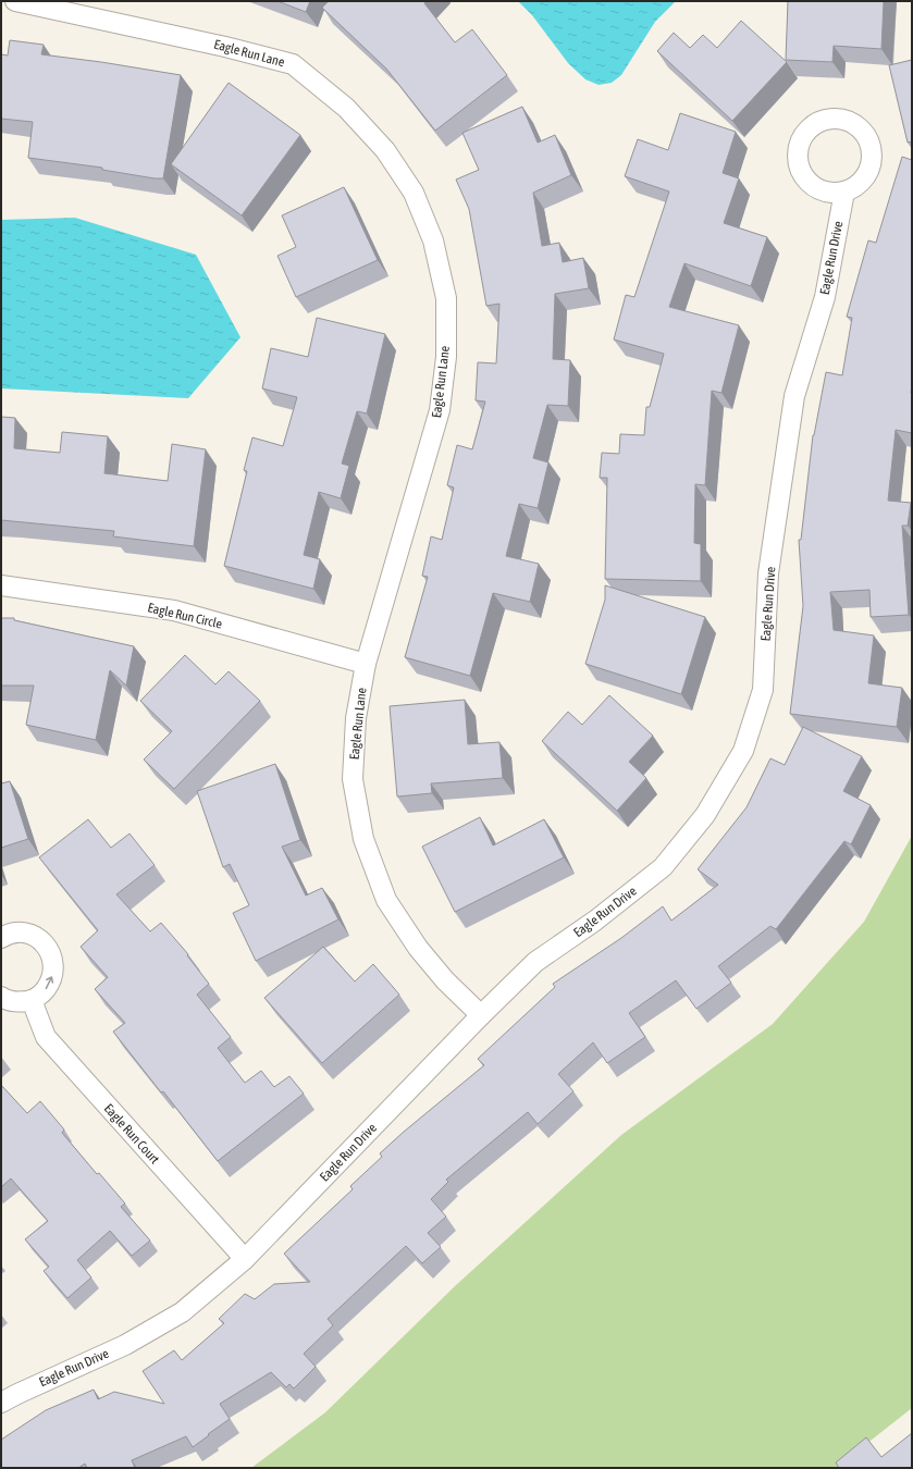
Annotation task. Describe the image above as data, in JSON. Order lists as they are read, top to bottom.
{
  "streets": {
    "street": [
      "Eagle Run Lane",
      "Eagle Run Drive",
      "Eagle Run Circle",
      "Eagle Run Court"
    ]
  },
  "crossings": [
    ["Eagle Run Lane", "Eagle Run Drive"],
    ["Eagle Run Lane", "Eagle Run Circle"],
    ["Eagle Run Drive", "Eagle Run Court"]
  ]
}
